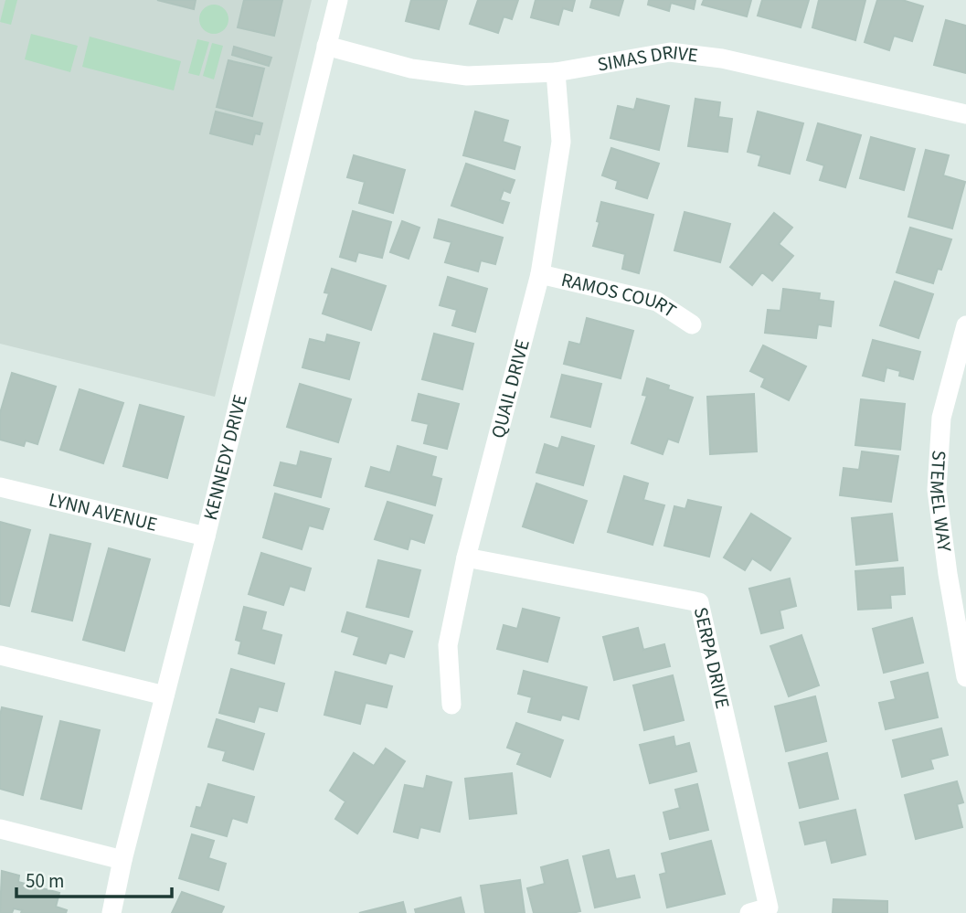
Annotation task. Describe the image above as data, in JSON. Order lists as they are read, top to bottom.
{
  "streets": {
    "street": [
      "SIMAS DRIVE",
      "RAMOS COURT",
      "QUAIL DRIVE",
      "KENNEDY DRIVE",
      "STEMEL WAY",
      "LYNN AVENUE",
      "SERPA DRIVE"
    ]
  },
  "crossings": [
    ["SIMAS DRIVE", "QUAIL DRIVE"],
    ["SIMAS DRIVE", "KENNEDY DRIVE"],
    ["RAMOS COURT", "QUAIL DRIVE"],
    ["QUAIL DRIVE", "SERPA DRIVE"],
    ["KENNEDY DRIVE", "LYNN AVENUE"]
  ],
  "scale_bar": "50 m"
}
